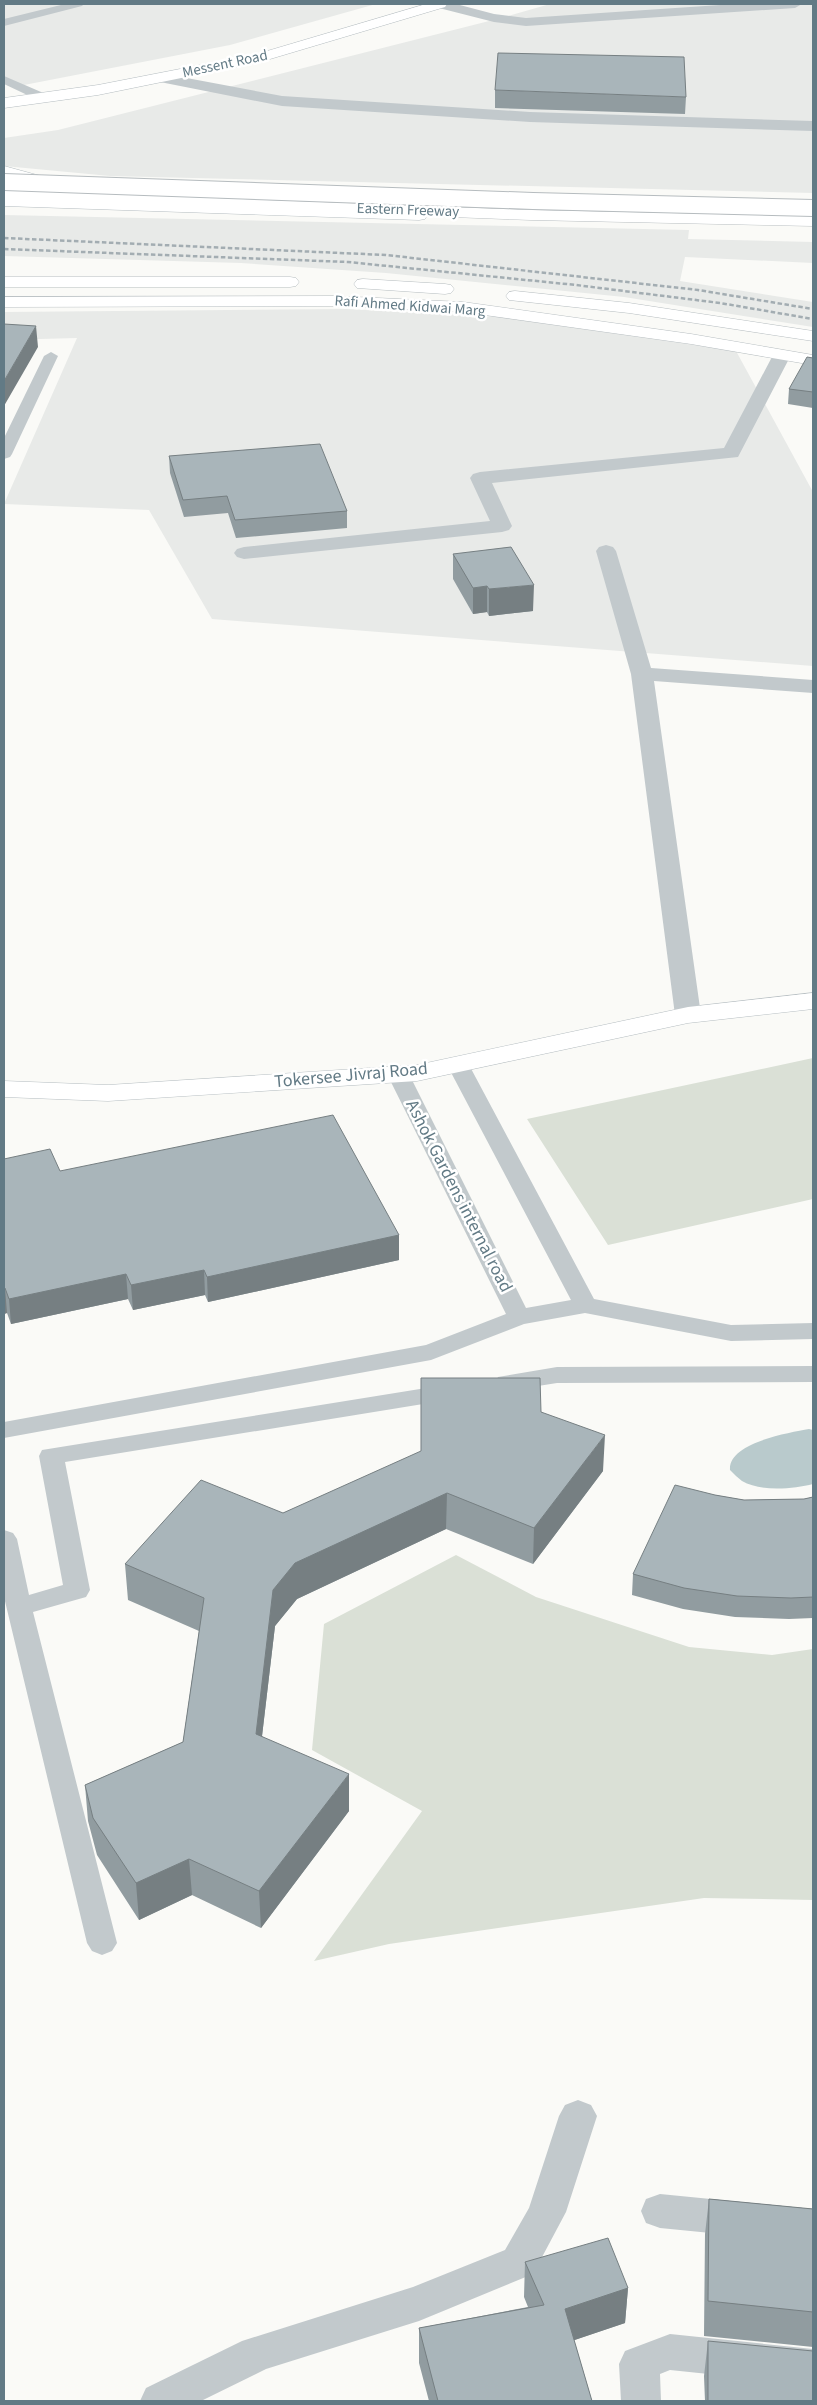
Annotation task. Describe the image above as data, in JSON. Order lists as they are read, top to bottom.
{
  "streets": {
    "main road": [
      "Messent Road",
      "Eastern Freeway",
      "Rafi Ahmed Kidwai Marg",
      "Tokersee Jivraj Road"
    ],
    "lane": ["Ashok Gardens internal road"]
  },
  "crossings": [
    ["Tokersee Jivraj Road", "Ashok Gardens internal road"]
  ]
}
